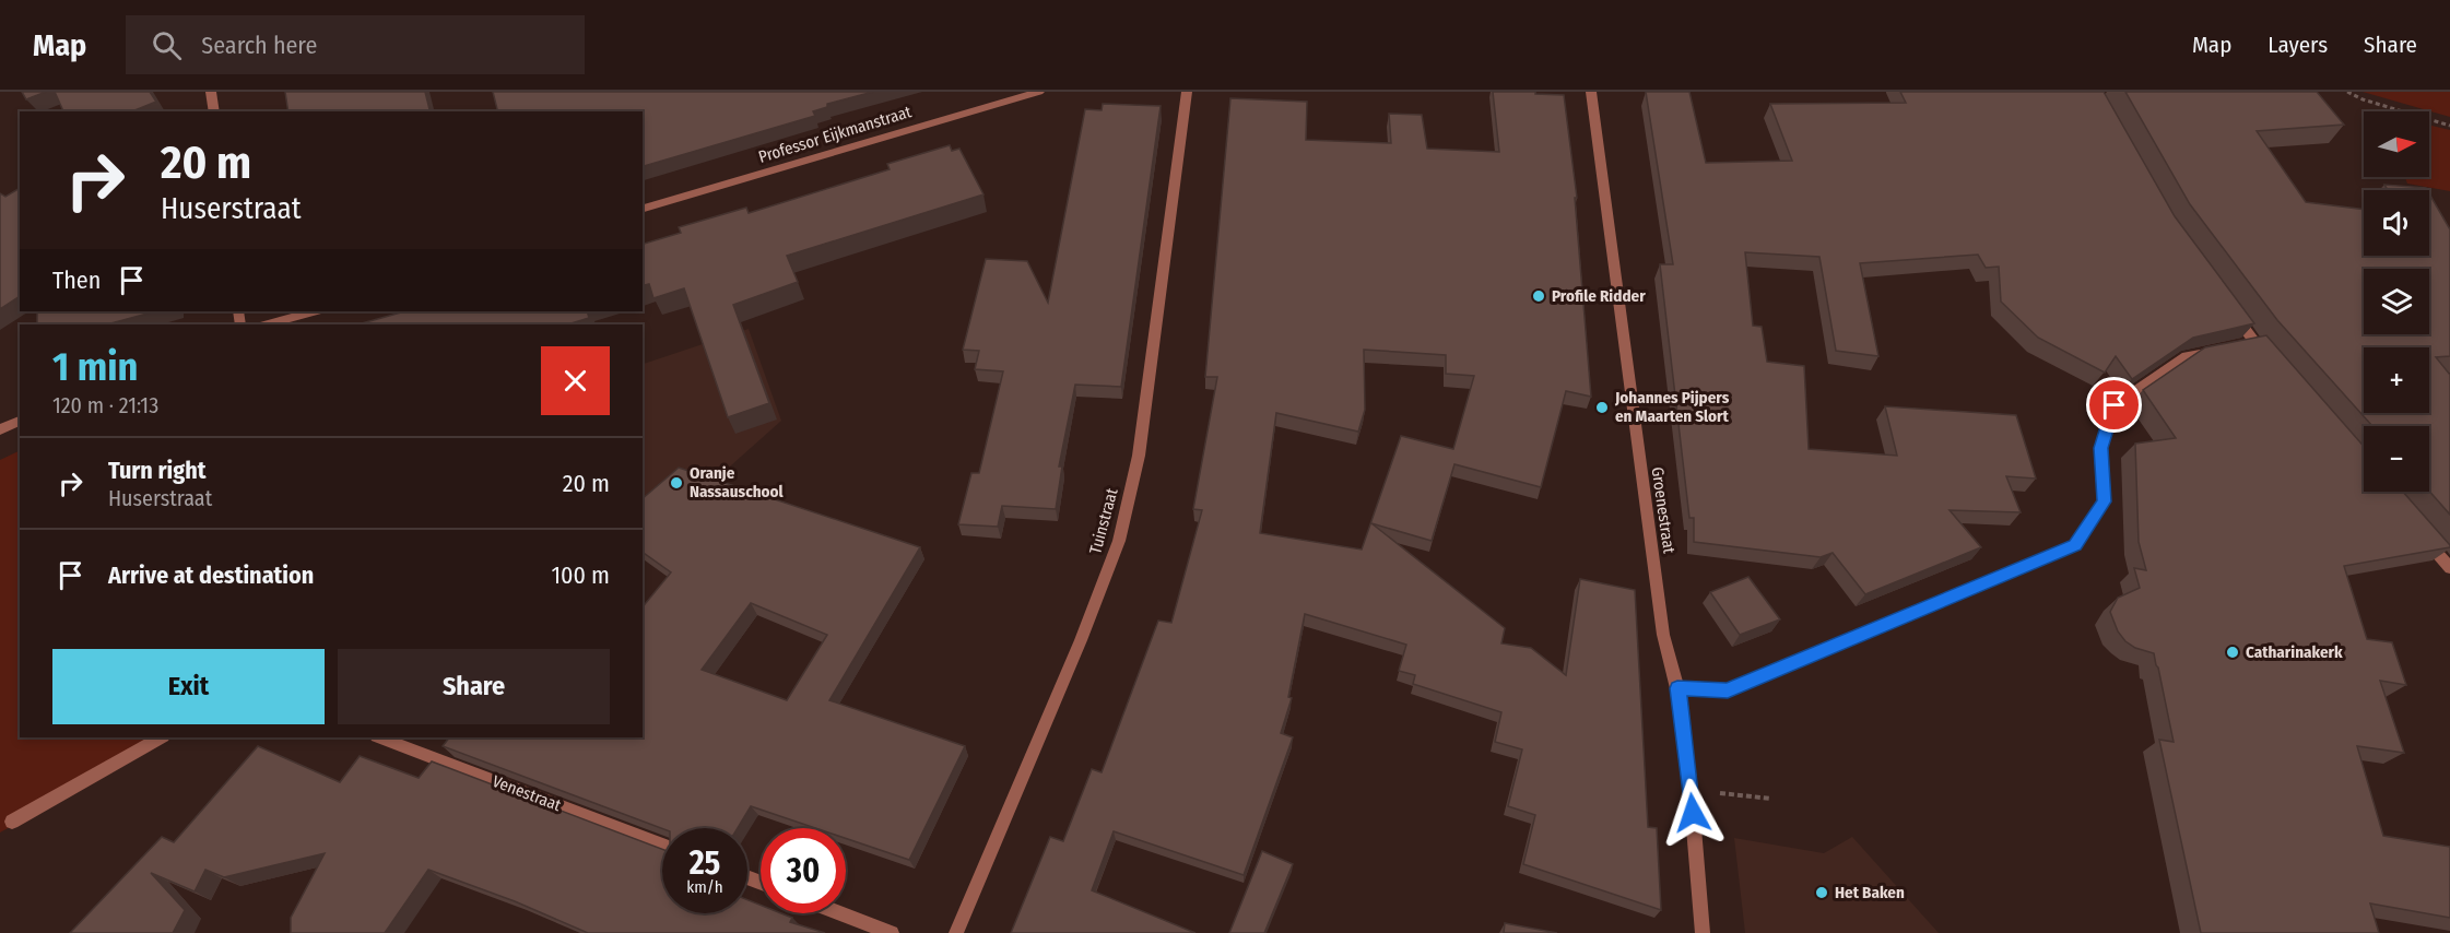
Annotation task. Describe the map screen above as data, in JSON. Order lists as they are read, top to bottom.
{
  "streets": {
    "street": [
      "Professor Eijkmanstraat",
      "Groenestraat",
      "Tuinstraat",
      "Venestraat"
    ]
  },
  "places": [
    "Profile Ridder",
    "Johannes Pijpers en Maarten Slort",
    "Oranje Nassauschool",
    "Catharinakerk",
    "Het Baken"
  ],
  "north": "right",
  "page": {
    "header": "Map",
    "search": "Search here",
    "nav": ["Map", "Layers", "Share"],
    "map_buttons": ["+", "−"],
    "turn": ["20 m", "Huserstraat"],
    "then": "Then",
    "heading": ["1 min", "120 m · 21:13"],
    "list": [
      {
        "name": "Turn right",
        "note": "Huserstraat",
        "value": "20 m"
      },
      {
        "name": "Arrive at destination",
        "value": "100 m"
      }
    ],
    "buttons": ["Exit", "Share"],
    "speed": "25 km/h",
    "limit": "30"
  }
}
